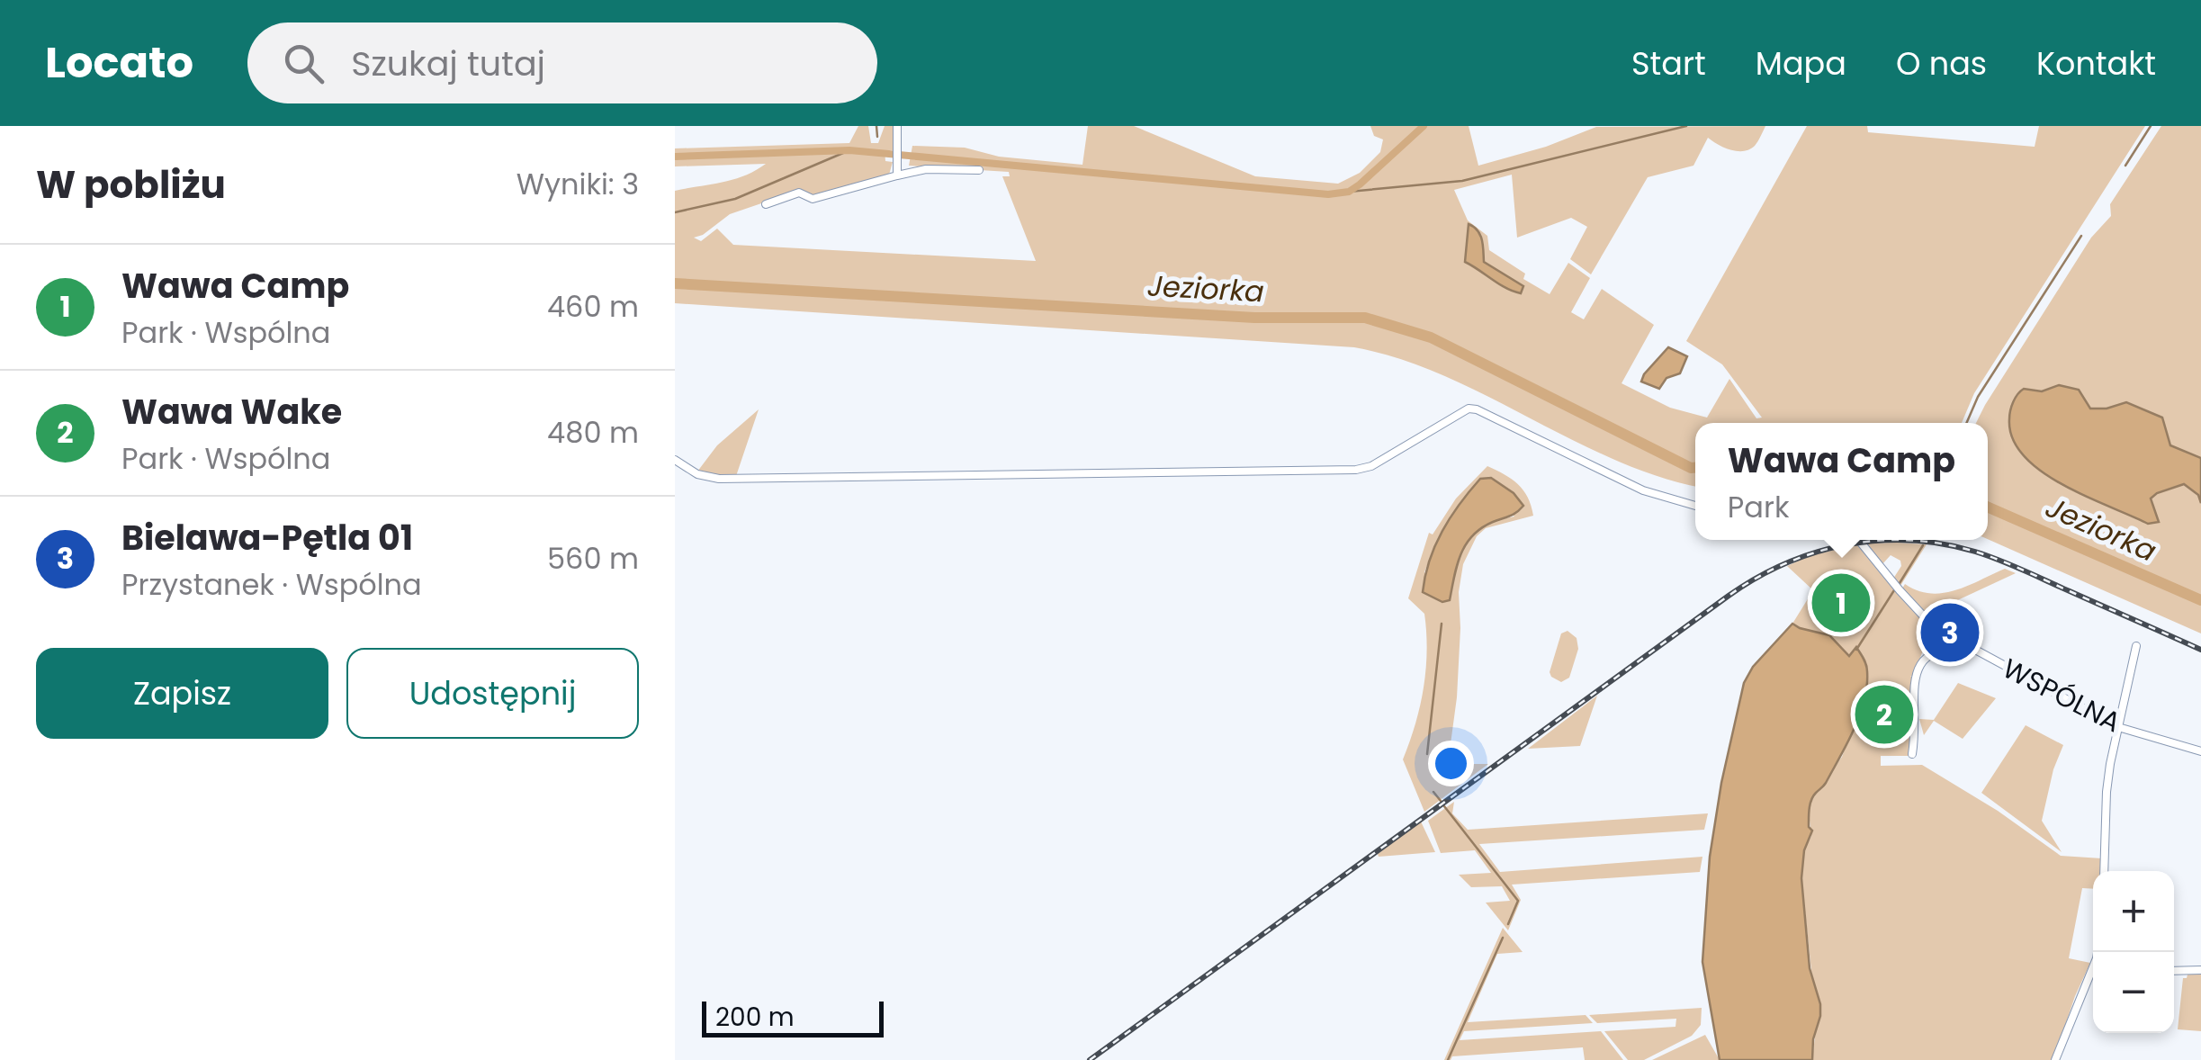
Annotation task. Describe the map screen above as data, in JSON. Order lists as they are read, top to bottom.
{
  "streets": {
    "street": ["WSPÓLNA"]
  },
  "water": ["Jeziorka"],
  "scale_bar": "200 m",
  "page": {
    "header": "Locato",
    "search": "Szukaj tutaj",
    "nav": [
      "Start",
      "Mapa",
      "O nas",
      "Kontakt"
    ],
    "heading": ["W pobliżu", "Wyniki: 3"],
    "list": [
      {
        "mark": "1",
        "name": "Wawa Camp",
        "note": "Park · Wspólna",
        "value": "460 m"
      },
      {
        "mark": "2",
        "name": "Wawa Wake",
        "note": "Park · Wspólna",
        "value": "480 m"
      },
      {
        "mark": "3",
        "name": "Bielawa-Pętla 01",
        "note": "Przystanek · Wspólna",
        "value": "560 m"
      }
    ],
    "popup": ["Wawa Camp", "Park"],
    "pins": ["1", "3", "2"],
    "buttons": ["Zapisz", "Udostępnij"],
    "map_buttons": ["+", "−"],
    "scale": "200 m"
  }
}
